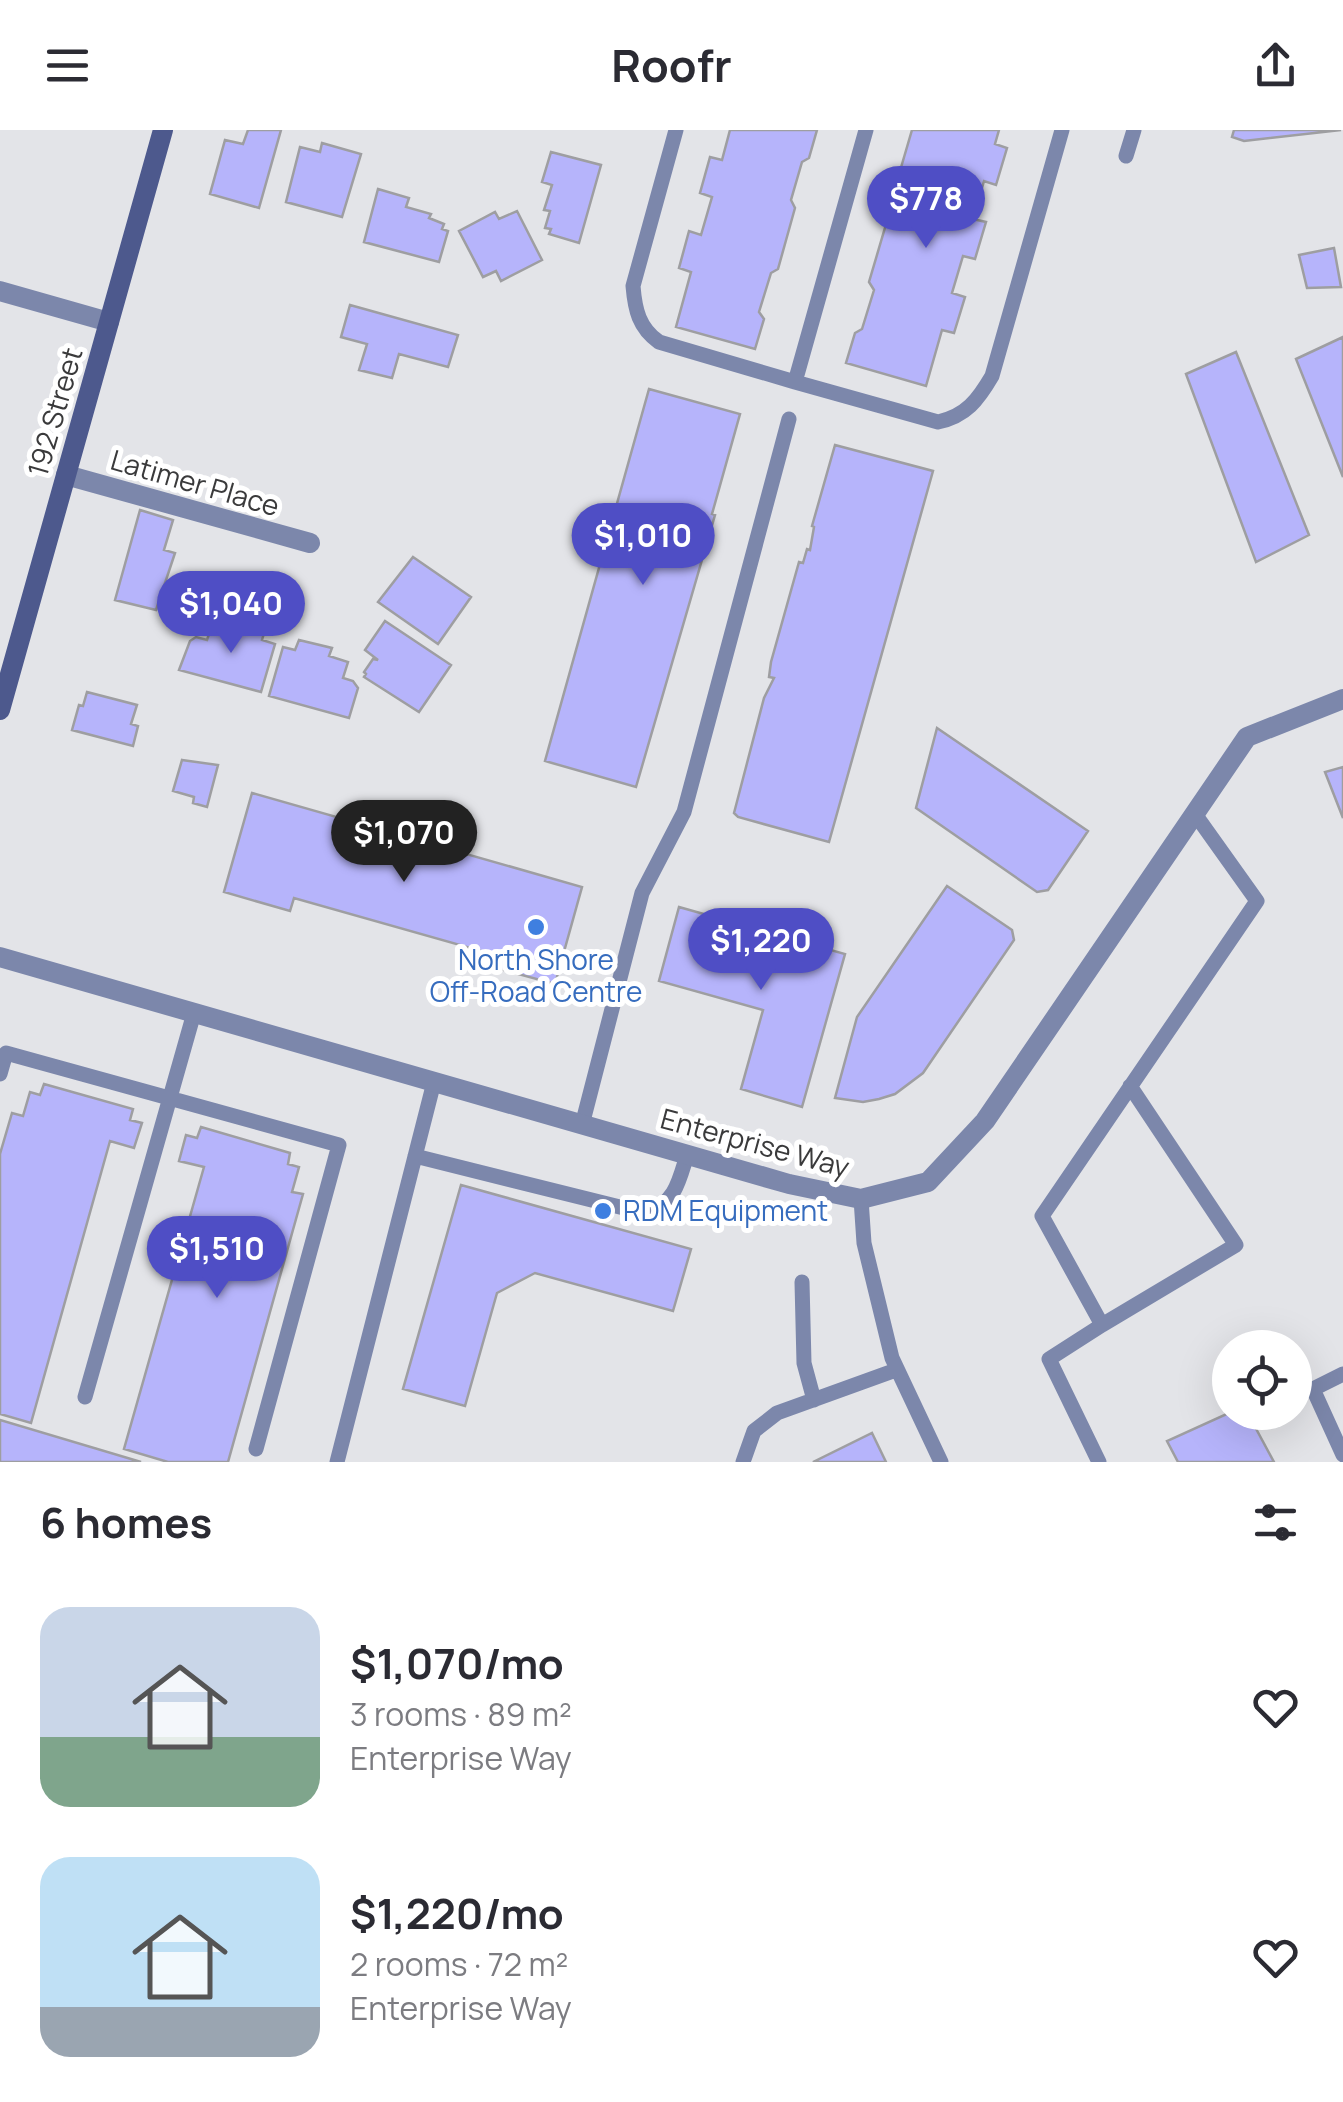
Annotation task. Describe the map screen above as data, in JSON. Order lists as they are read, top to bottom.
{
  "streets": {
    "main road": ["192 Street"],
    "street": ["Latimer Place", "Enterprise Way"]
  },
  "crossings": [
    ["192 Street", "Latimer Place"]
  ],
  "places": ["North Shore Off-Road Centre", "RDM Equipment"],
  "page": {
    "header": "Roofr",
    "price": [
      "$778",
      "$1,010",
      "$1,040",
      "$1,070",
      "$1,220",
      "$1,510"
    ],
    "heading": "6 homes",
    "list": [
      {
        "name": "$1,070/mo",
        "note": "3 rooms · 89 m² · Enterprise Way"
      },
      {
        "name": "$1,220/mo",
        "note": "2 rooms · 72 m² · Enterprise Way"
      }
    ]
  }
}
